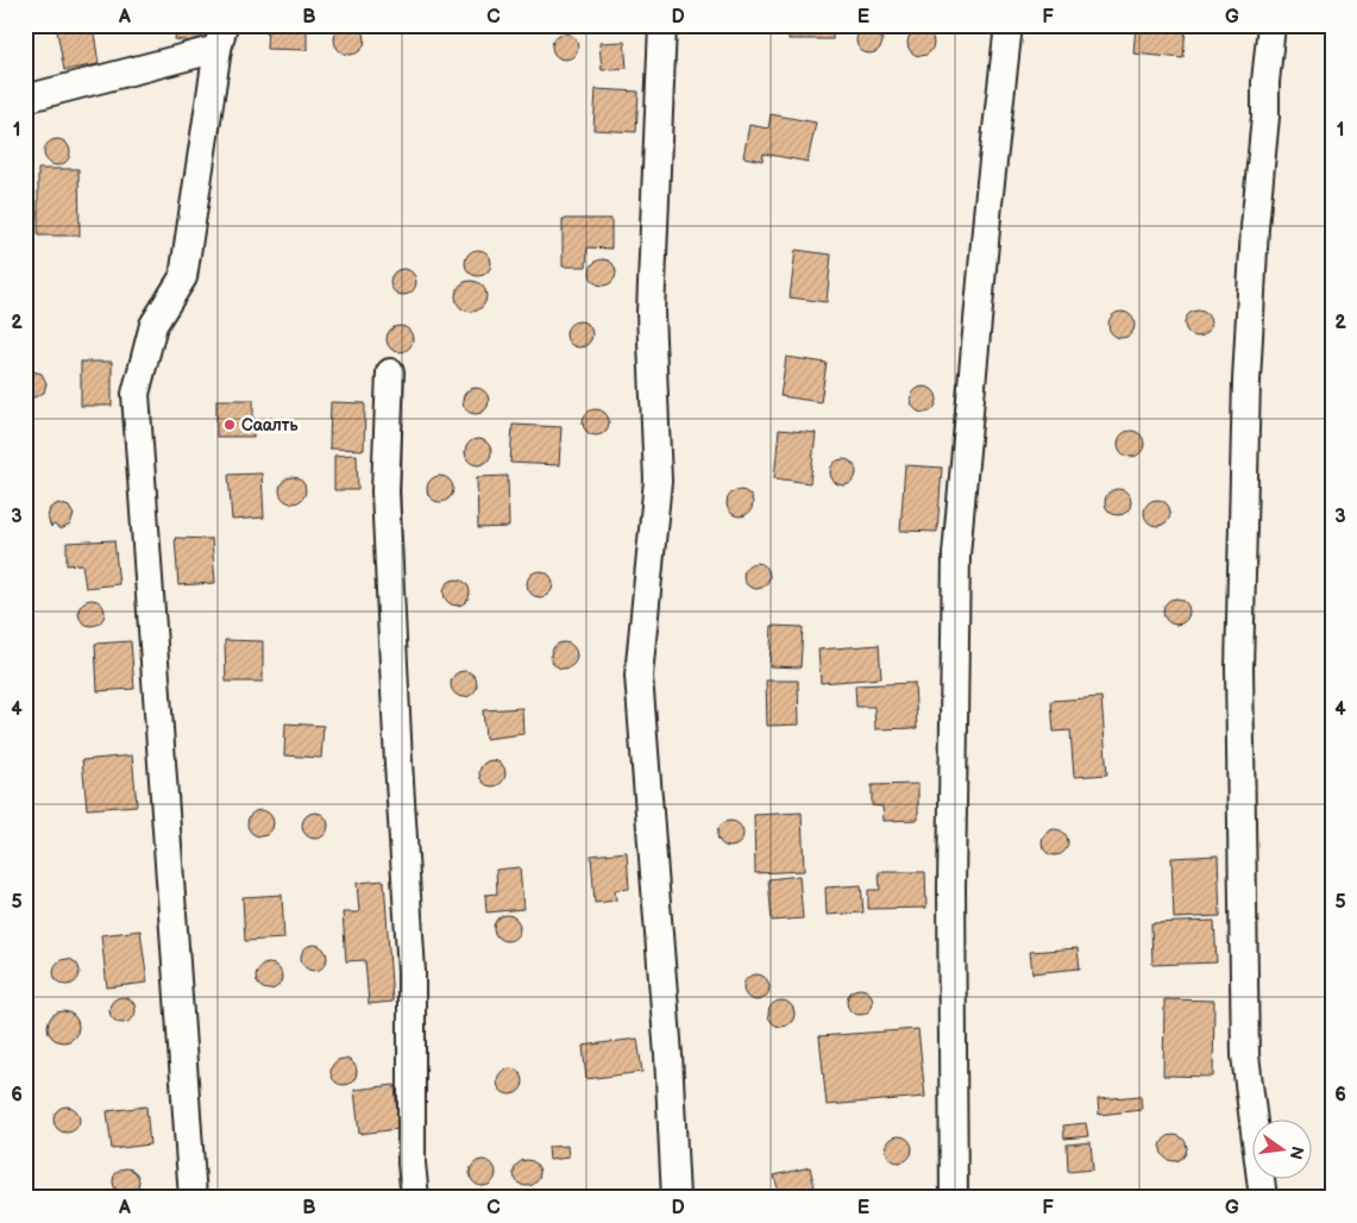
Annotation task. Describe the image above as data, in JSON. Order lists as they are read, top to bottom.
{
  "places": ["Саалть"],
  "north": "right",
  "grid": {
    "columns": [
      "A",
      "B",
      "C",
      "D",
      "E",
      "F",
      "G"
    ],
    "rows": [
      "1",
      "2",
      "3",
      "4",
      "5",
      "6"
    ]
  }
}
